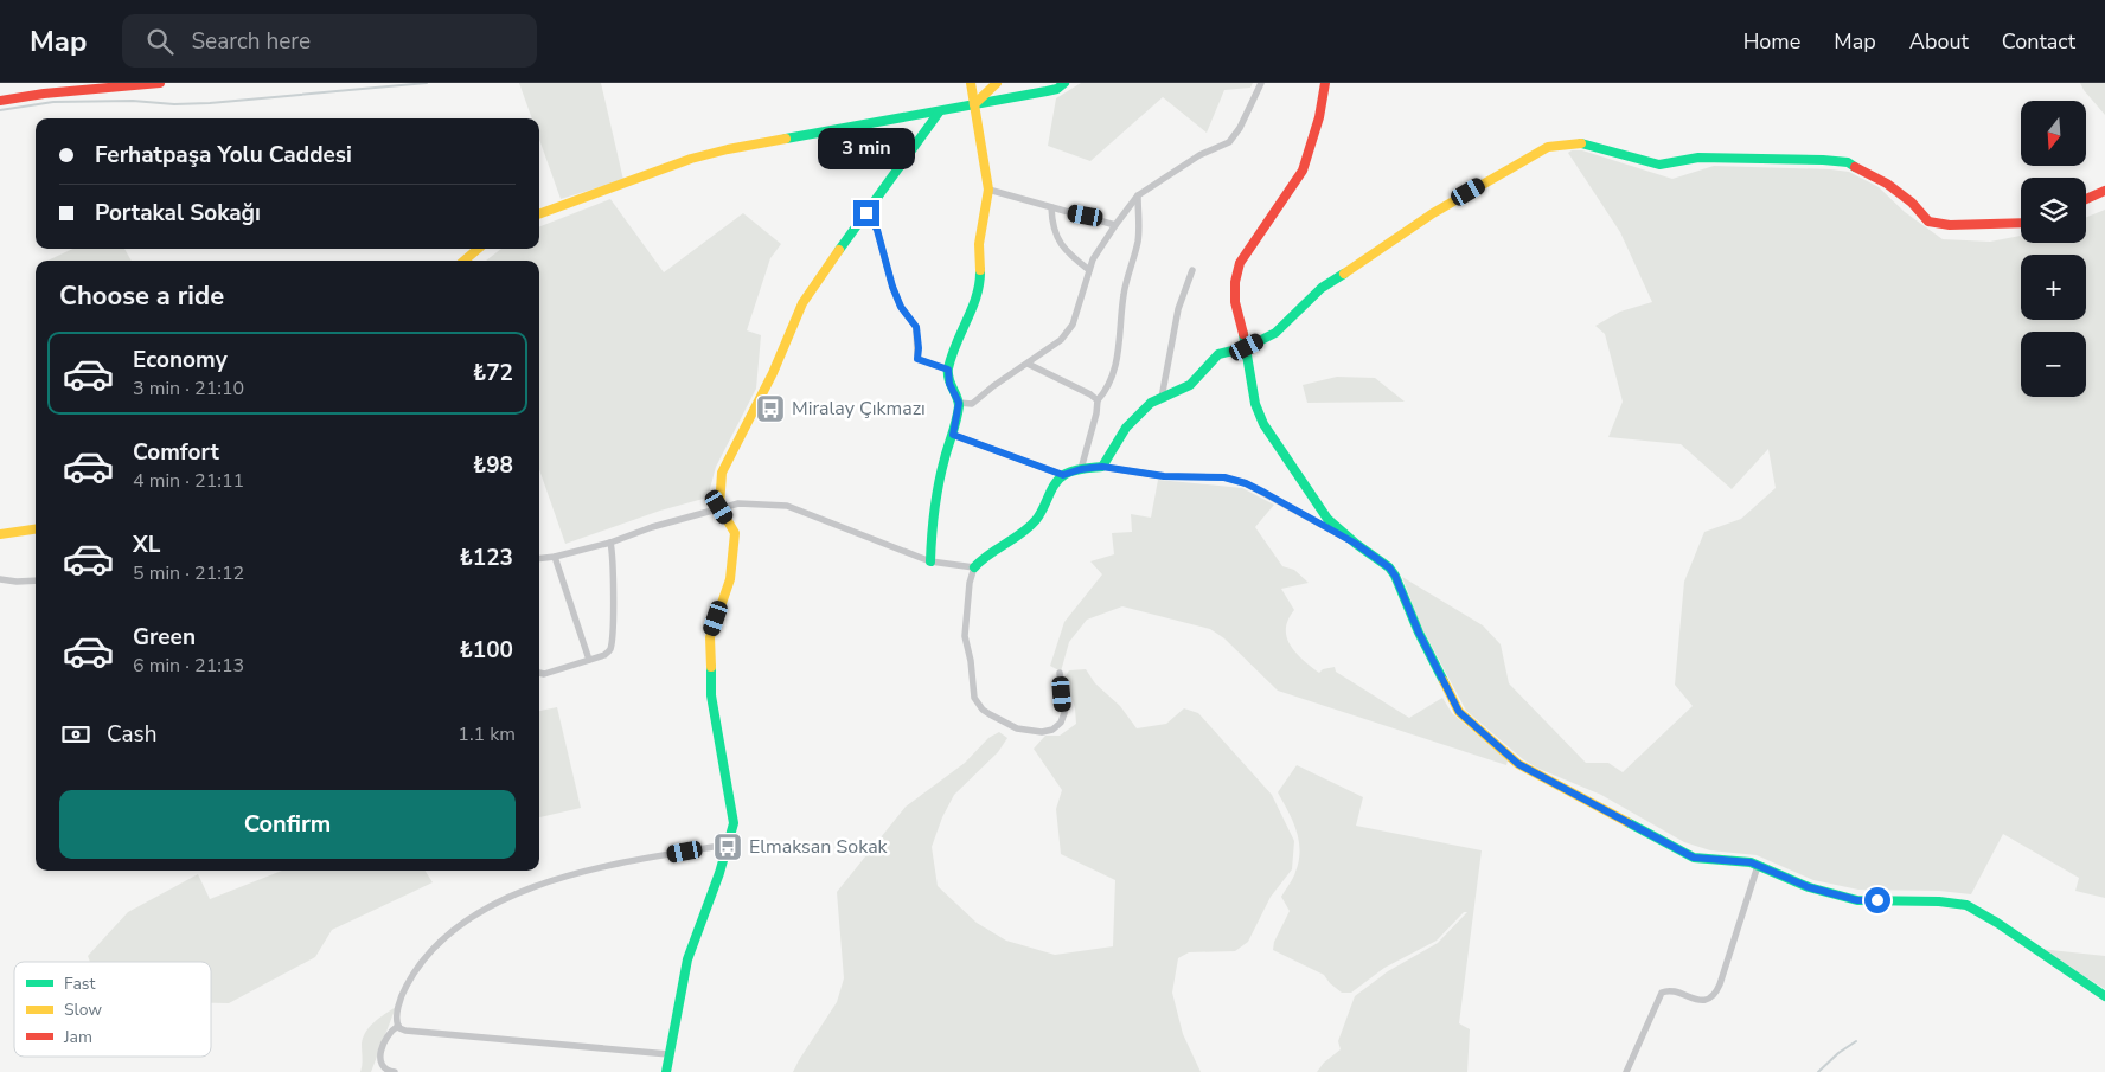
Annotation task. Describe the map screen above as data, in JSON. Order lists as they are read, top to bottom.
{
  "places": {
    "bus stop": ["Miralay Çıkmazı", "Elmaksan Sokak"]
  },
  "legend": ["Fast", "Slow", "Jam"],
  "north": "bottom",
  "page": {
    "header": "Map",
    "search": "Search here",
    "nav": [
      "Home",
      "Map",
      "About",
      "Contact"
    ],
    "map_buttons": ["+", "−"],
    "banner": ["Ferhatpaşa Yolu Caddesi", "Portakal Sokağı"],
    "bubble": "3 min",
    "heading": "Choose a ride",
    "list": [
      {
        "name": "Economy",
        "note": "3 min · 21:10",
        "value": "₺72"
      },
      {
        "name": "Comfort",
        "note": "4 min · 21:11",
        "value": "₺98"
      },
      {
        "name": "XL",
        "note": "5 min · 21:12",
        "value": "₺123"
      },
      {
        "name": "Green",
        "note": "6 min · 21:13",
        "value": "₺100"
      }
    ],
    "pay": ["Cash", "1.1 km"],
    "buttons": "Confirm"
  }
}
